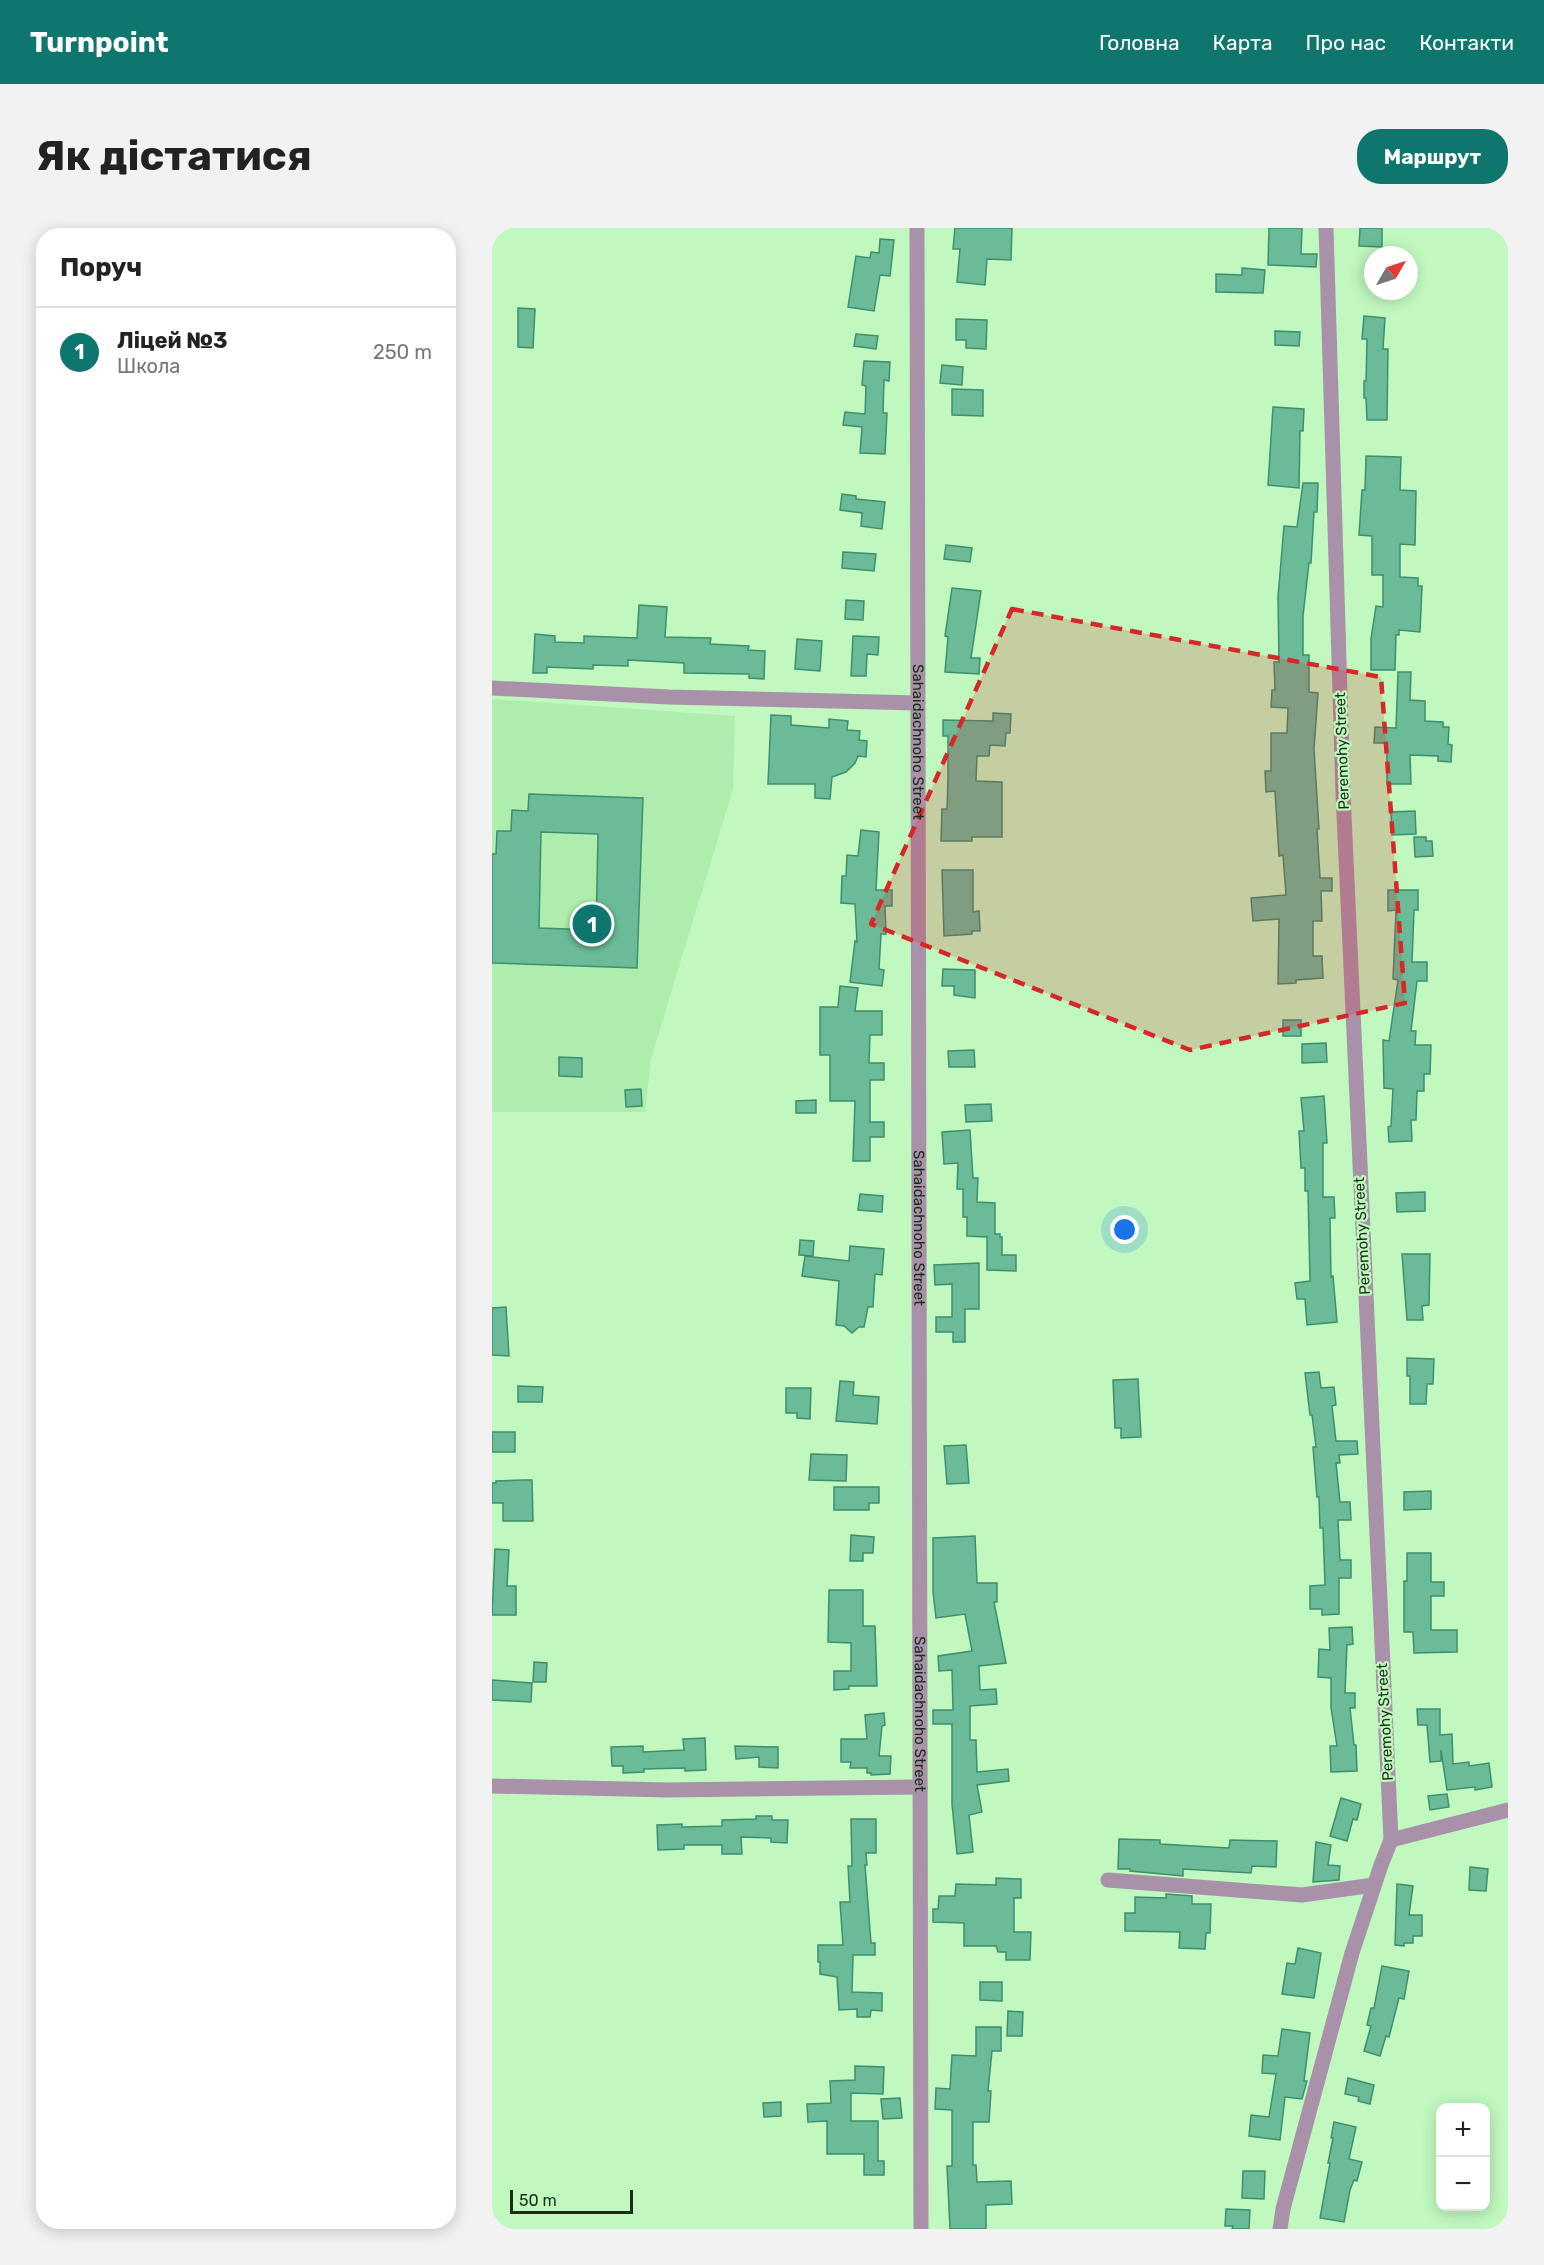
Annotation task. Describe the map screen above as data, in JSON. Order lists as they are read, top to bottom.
{
  "streets": {
    "street": ["Sahaidachnoho Street", "Peremohy Street"]
  },
  "scale_bar": "50 m",
  "north": "top right",
  "page": {
    "header": "Turnpoint",
    "nav": [
      "Головна",
      "Карта",
      "Про нас",
      "Контакти"
    ],
    "buttons": "Маршрут",
    "title": "Як дістатися",
    "heading": "Поруч",
    "list": [
      {
        "mark": "1",
        "name": "Ліцей №3",
        "note": "Школа",
        "value": "250 m"
      }
    ],
    "pins": "1",
    "map_buttons": ["+", "−"],
    "scale": "50 m"
  }
}
